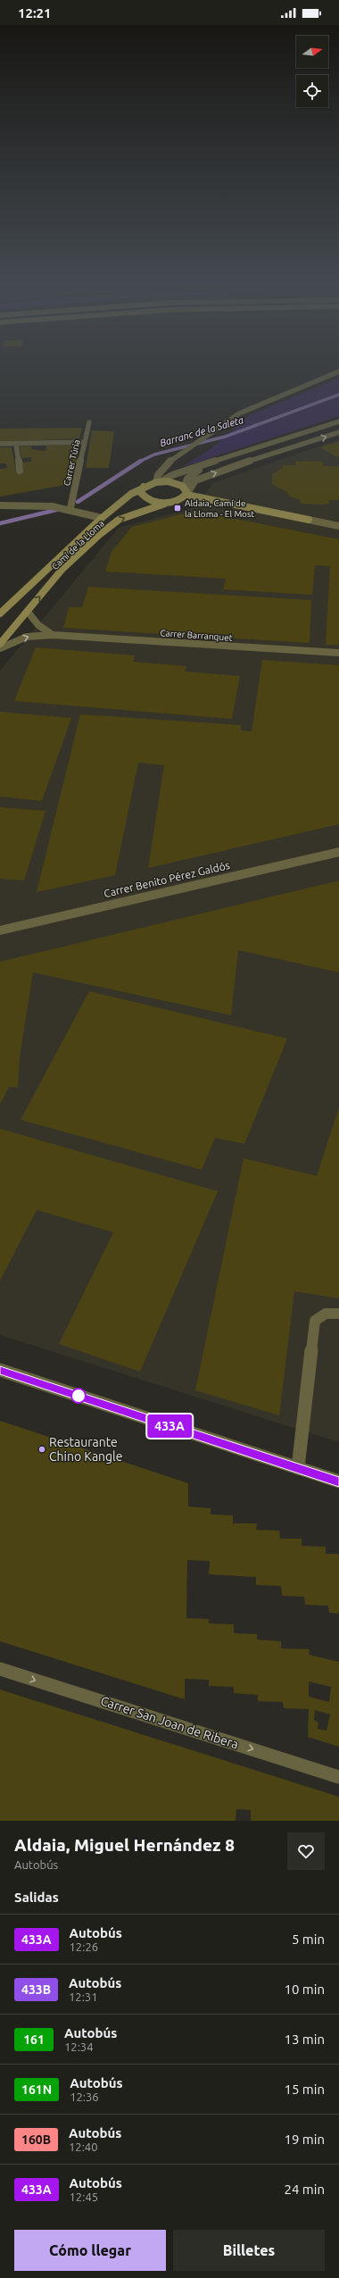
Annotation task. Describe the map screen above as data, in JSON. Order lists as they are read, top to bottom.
{
  "streets": {
    "street": [
      "Carrer Túria",
      "Camí de la Lloma",
      "Carrer Barranquet",
      "Carrer Benito Pérez Galdós",
      "Carrer San Joan de Ribera"
    ]
  },
  "crossings": [
    ["Camí de la Lloma", "Carrer Barranquet"]
  ],
  "one_way": ["Carrer San Joan de Ribera"],
  "water": ["Barranc de la Saleta"],
  "places": {
    "transit": ["Aldaia, Camí de la Lloma - El Most"],
    "other": ["Restaurante Chino Kangle"]
  },
  "lines": ["bus line 433A"],
  "north": "right",
  "page": {
    "status": "12:21",
    "on_map": "433A",
    "heading": [
      ["Aldaia, Miguel Hernández 8", "Autobús"],
      "Salidas"
    ],
    "list": [
      {
        "mark": "433A",
        "name": "Autobús",
        "note": "12:26",
        "value": "5 min"
      },
      {
        "mark": "433B",
        "name": "Autobús",
        "note": "12:31",
        "value": "10 min"
      },
      {
        "mark": "161",
        "name": "Autobús",
        "note": "12:34",
        "value": "13 min"
      },
      {
        "mark": "161N",
        "name": "Autobús",
        "note": "12:36",
        "value": "15 min"
      },
      {
        "mark": "160B",
        "name": "Autobús",
        "note": "12:40",
        "value": "19 min"
      },
      {
        "mark": "433A",
        "name": "Autobús",
        "note": "12:45",
        "value": "24 min"
      }
    ],
    "buttons": ["Cómo llegar", "Billetes"]
  }
}
